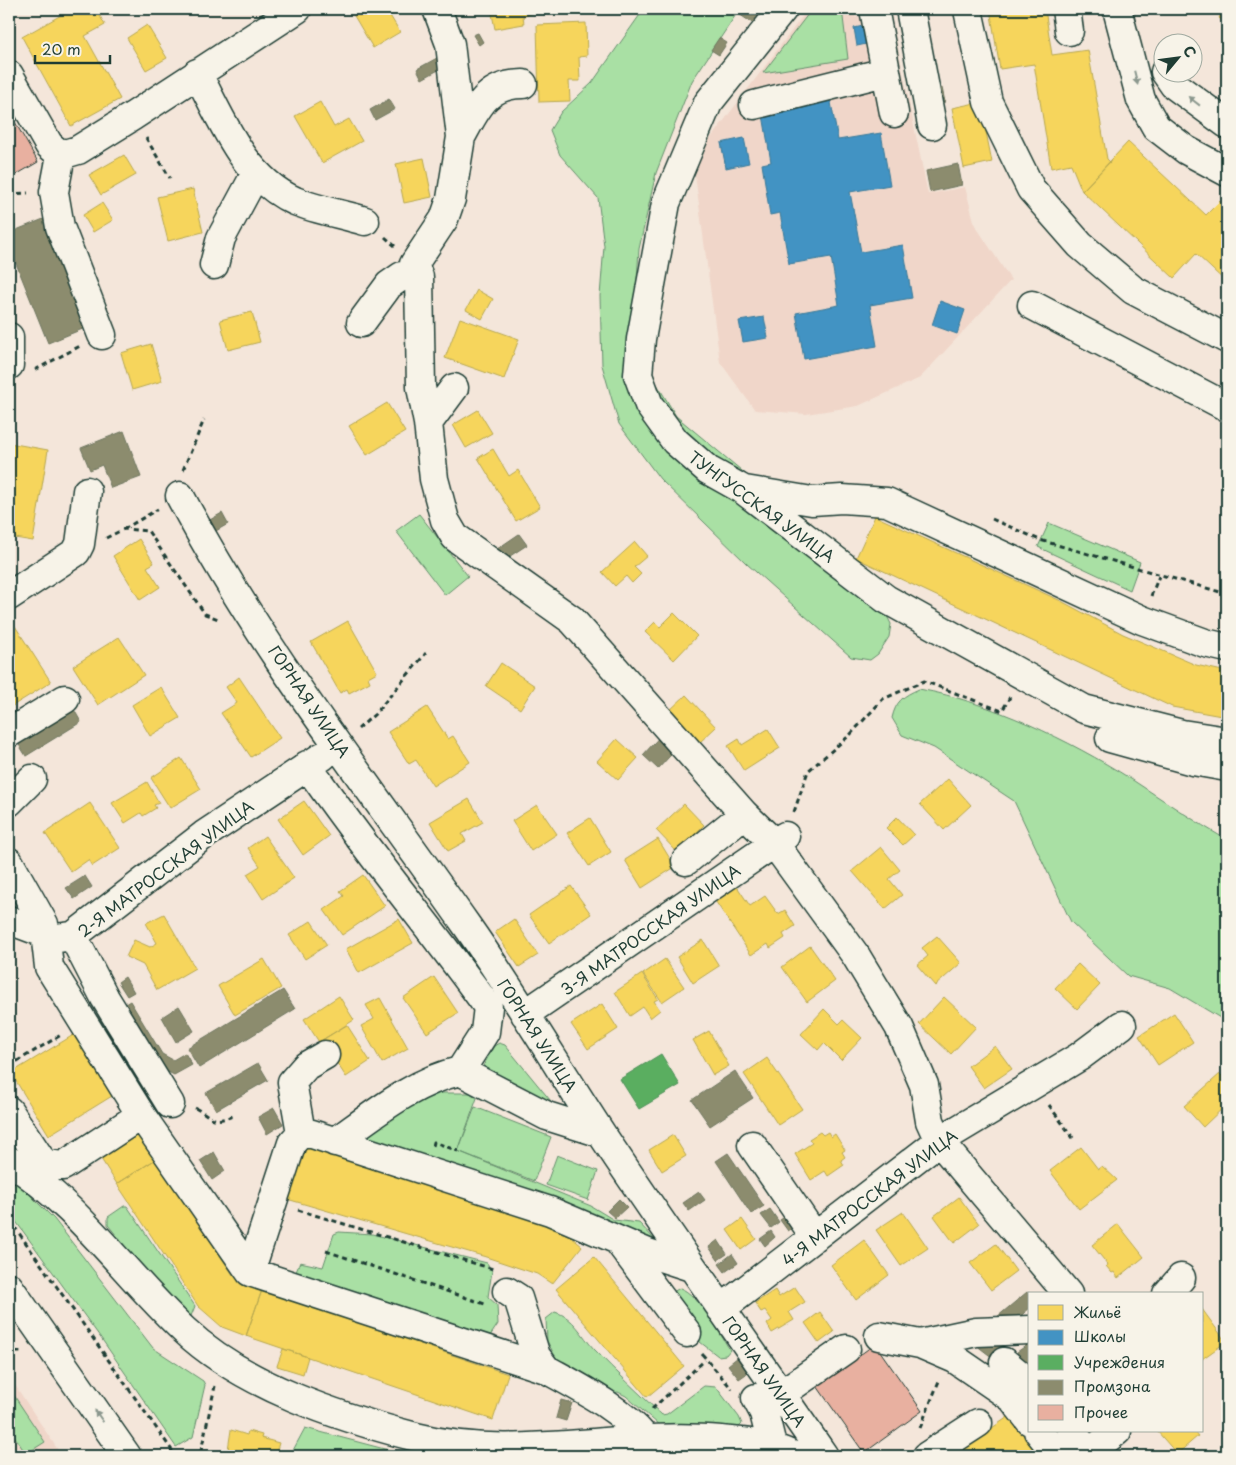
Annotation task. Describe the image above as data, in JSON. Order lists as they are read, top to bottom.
{
  "streets": {
    "street": [
      "ТУНГУССКАЯ УЛИЦА",
      "ГОРНАЯ УЛИЦА",
      "2-Я МАТРОССКАЯ УЛИЦА",
      "3-Я МАТРОССКАЯ УЛИЦА",
      "4-Я МАТРОССКАЯ УЛИЦА"
    ]
  },
  "crossings": [
    ["ГОРНАЯ УЛИЦА", "2-Я МАТРОССКАЯ УЛИЦА"],
    ["ГОРНАЯ УЛИЦА", "3-Я МАТРОССКАЯ УЛИЦА"],
    ["ГОРНАЯ УЛИЦА", "4-Я МАТРОССКАЯ УЛИЦА"]
  ],
  "legend": [
    "Жильё",
    "Школы",
    "Учреждения",
    "Промзона",
    "Прочее"
  ],
  "scale_bar": "20 m",
  "north": "top right"
}
